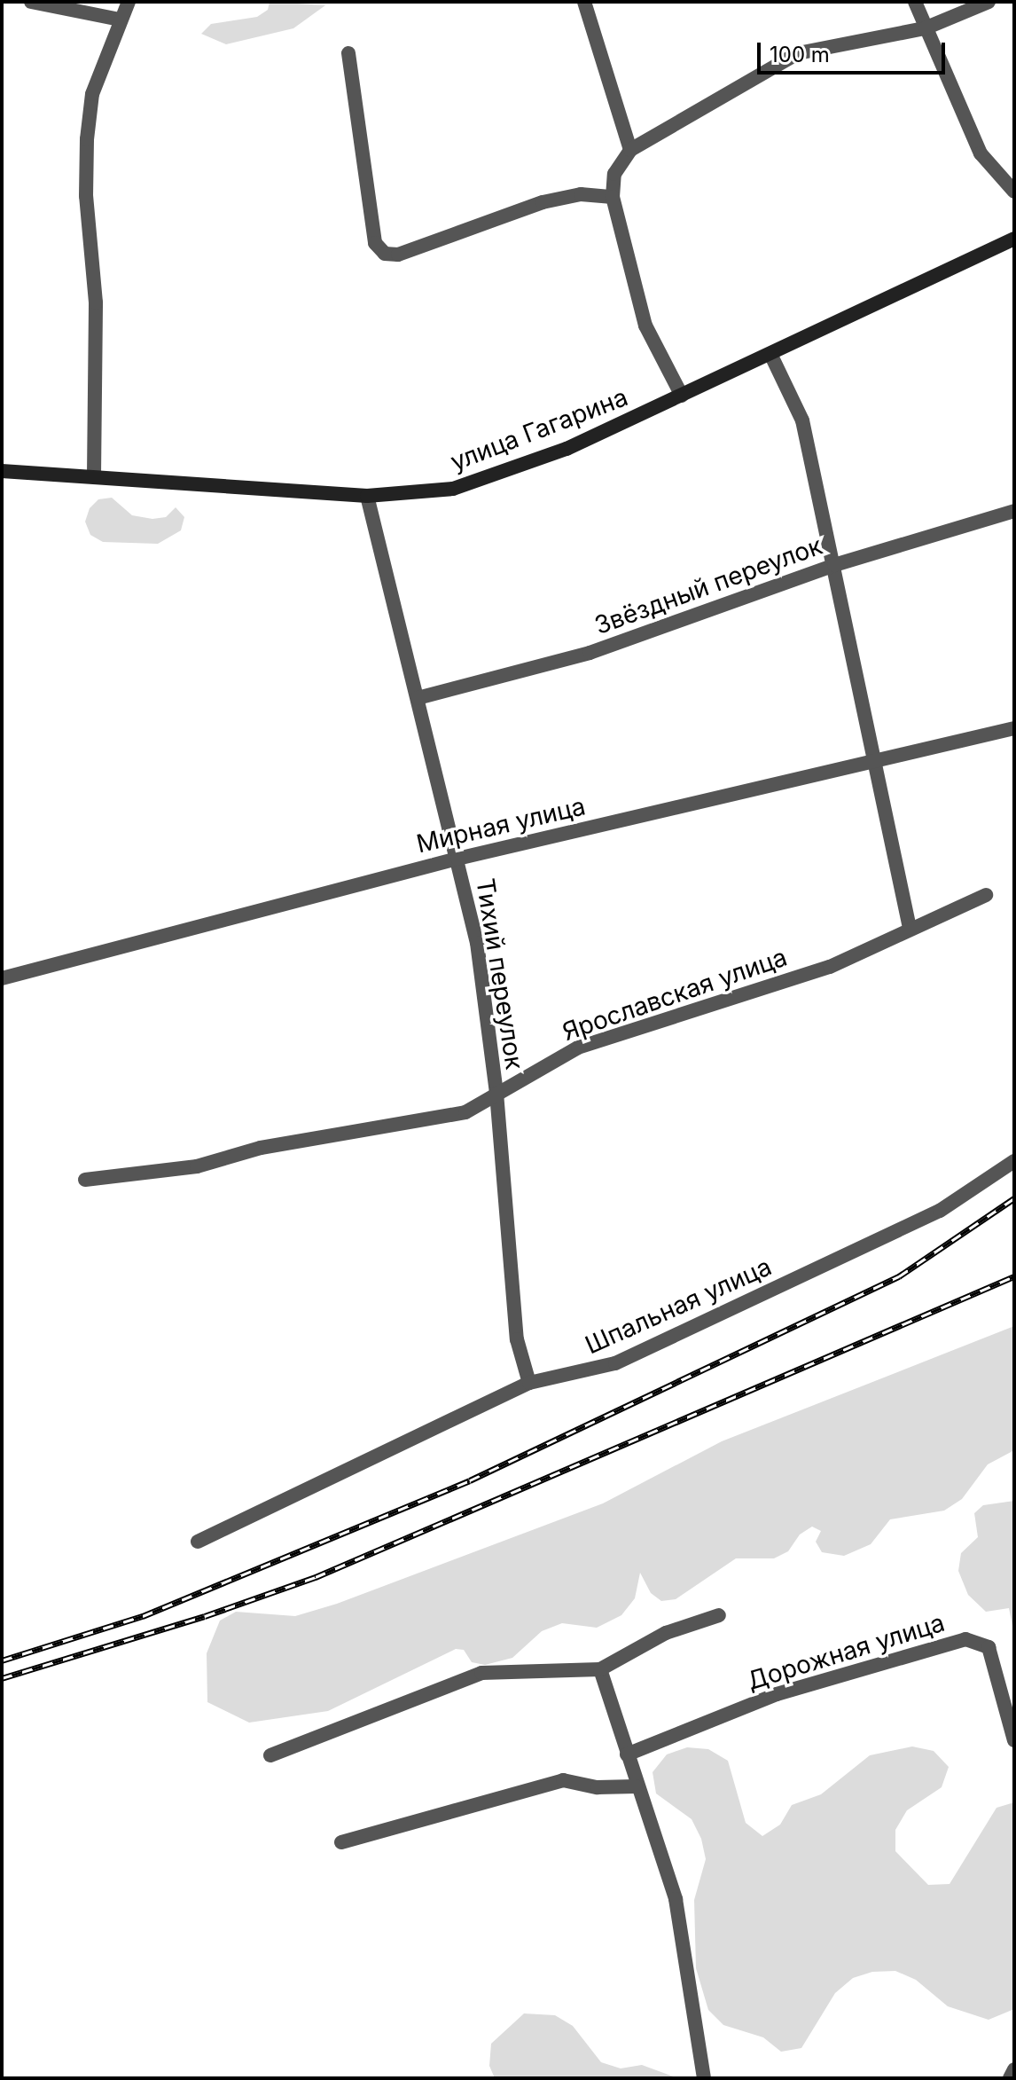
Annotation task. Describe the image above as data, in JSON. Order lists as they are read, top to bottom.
{
  "streets": {
    "main road": ["улица Гагарина"],
    "street": [
      "Звёздный переулок",
      "Мирная улица",
      "Тихий переулок",
      "Ярославская улица",
      "Шпальная улица",
      "Дорожная улица"
    ]
  },
  "crossings": [
    ["улица Гагарина", "Тихий переулок"],
    ["Звёздный переулок", "Тихий переулок"],
    ["Мирная улица", "Тихий переулок"],
    ["Тихий переулок", "Ярославская улица"],
    ["Тихий переулок", "Шпальная улица"]
  ],
  "scale_bar": "100 m"
}
